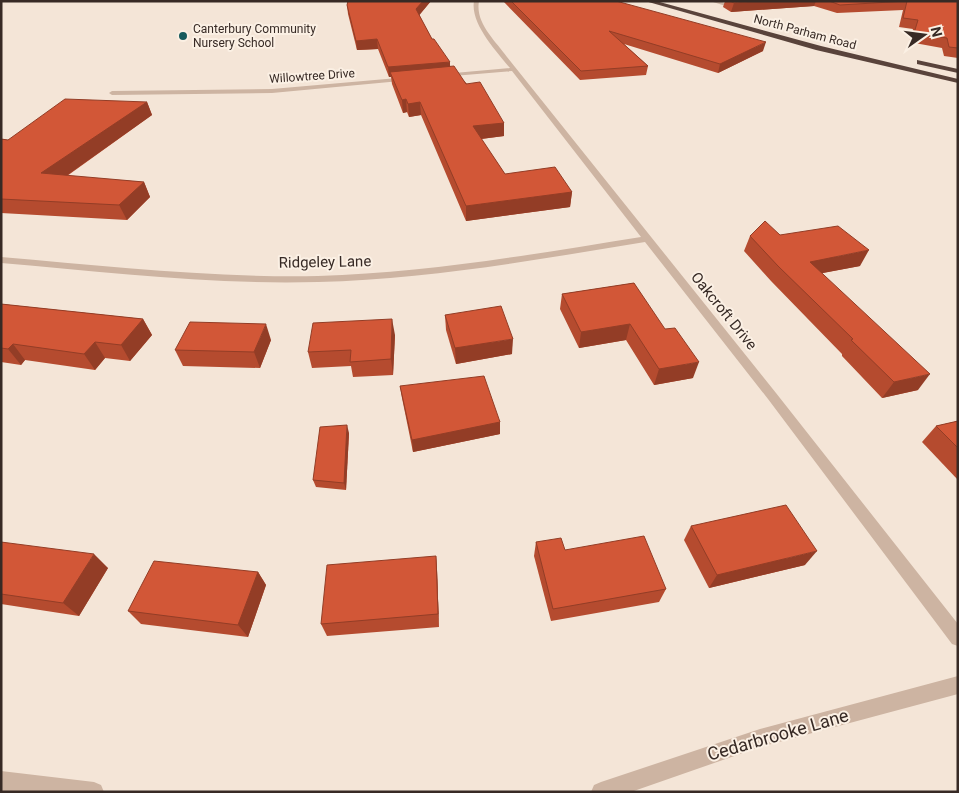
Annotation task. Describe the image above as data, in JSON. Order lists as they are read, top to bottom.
{
  "streets": {
    "highway": ["North Parham Road"],
    "street": [
      "Willowtree Drive",
      "Ridgeley Lane",
      "Oakcroft Drive",
      "Cedarbrooke Lane"
    ]
  },
  "crossings": [
    ["Ridgeley Lane", "Oakcroft Drive"]
  ],
  "places": ["Canterbury Community Nursery School"],
  "north": "right"
}
